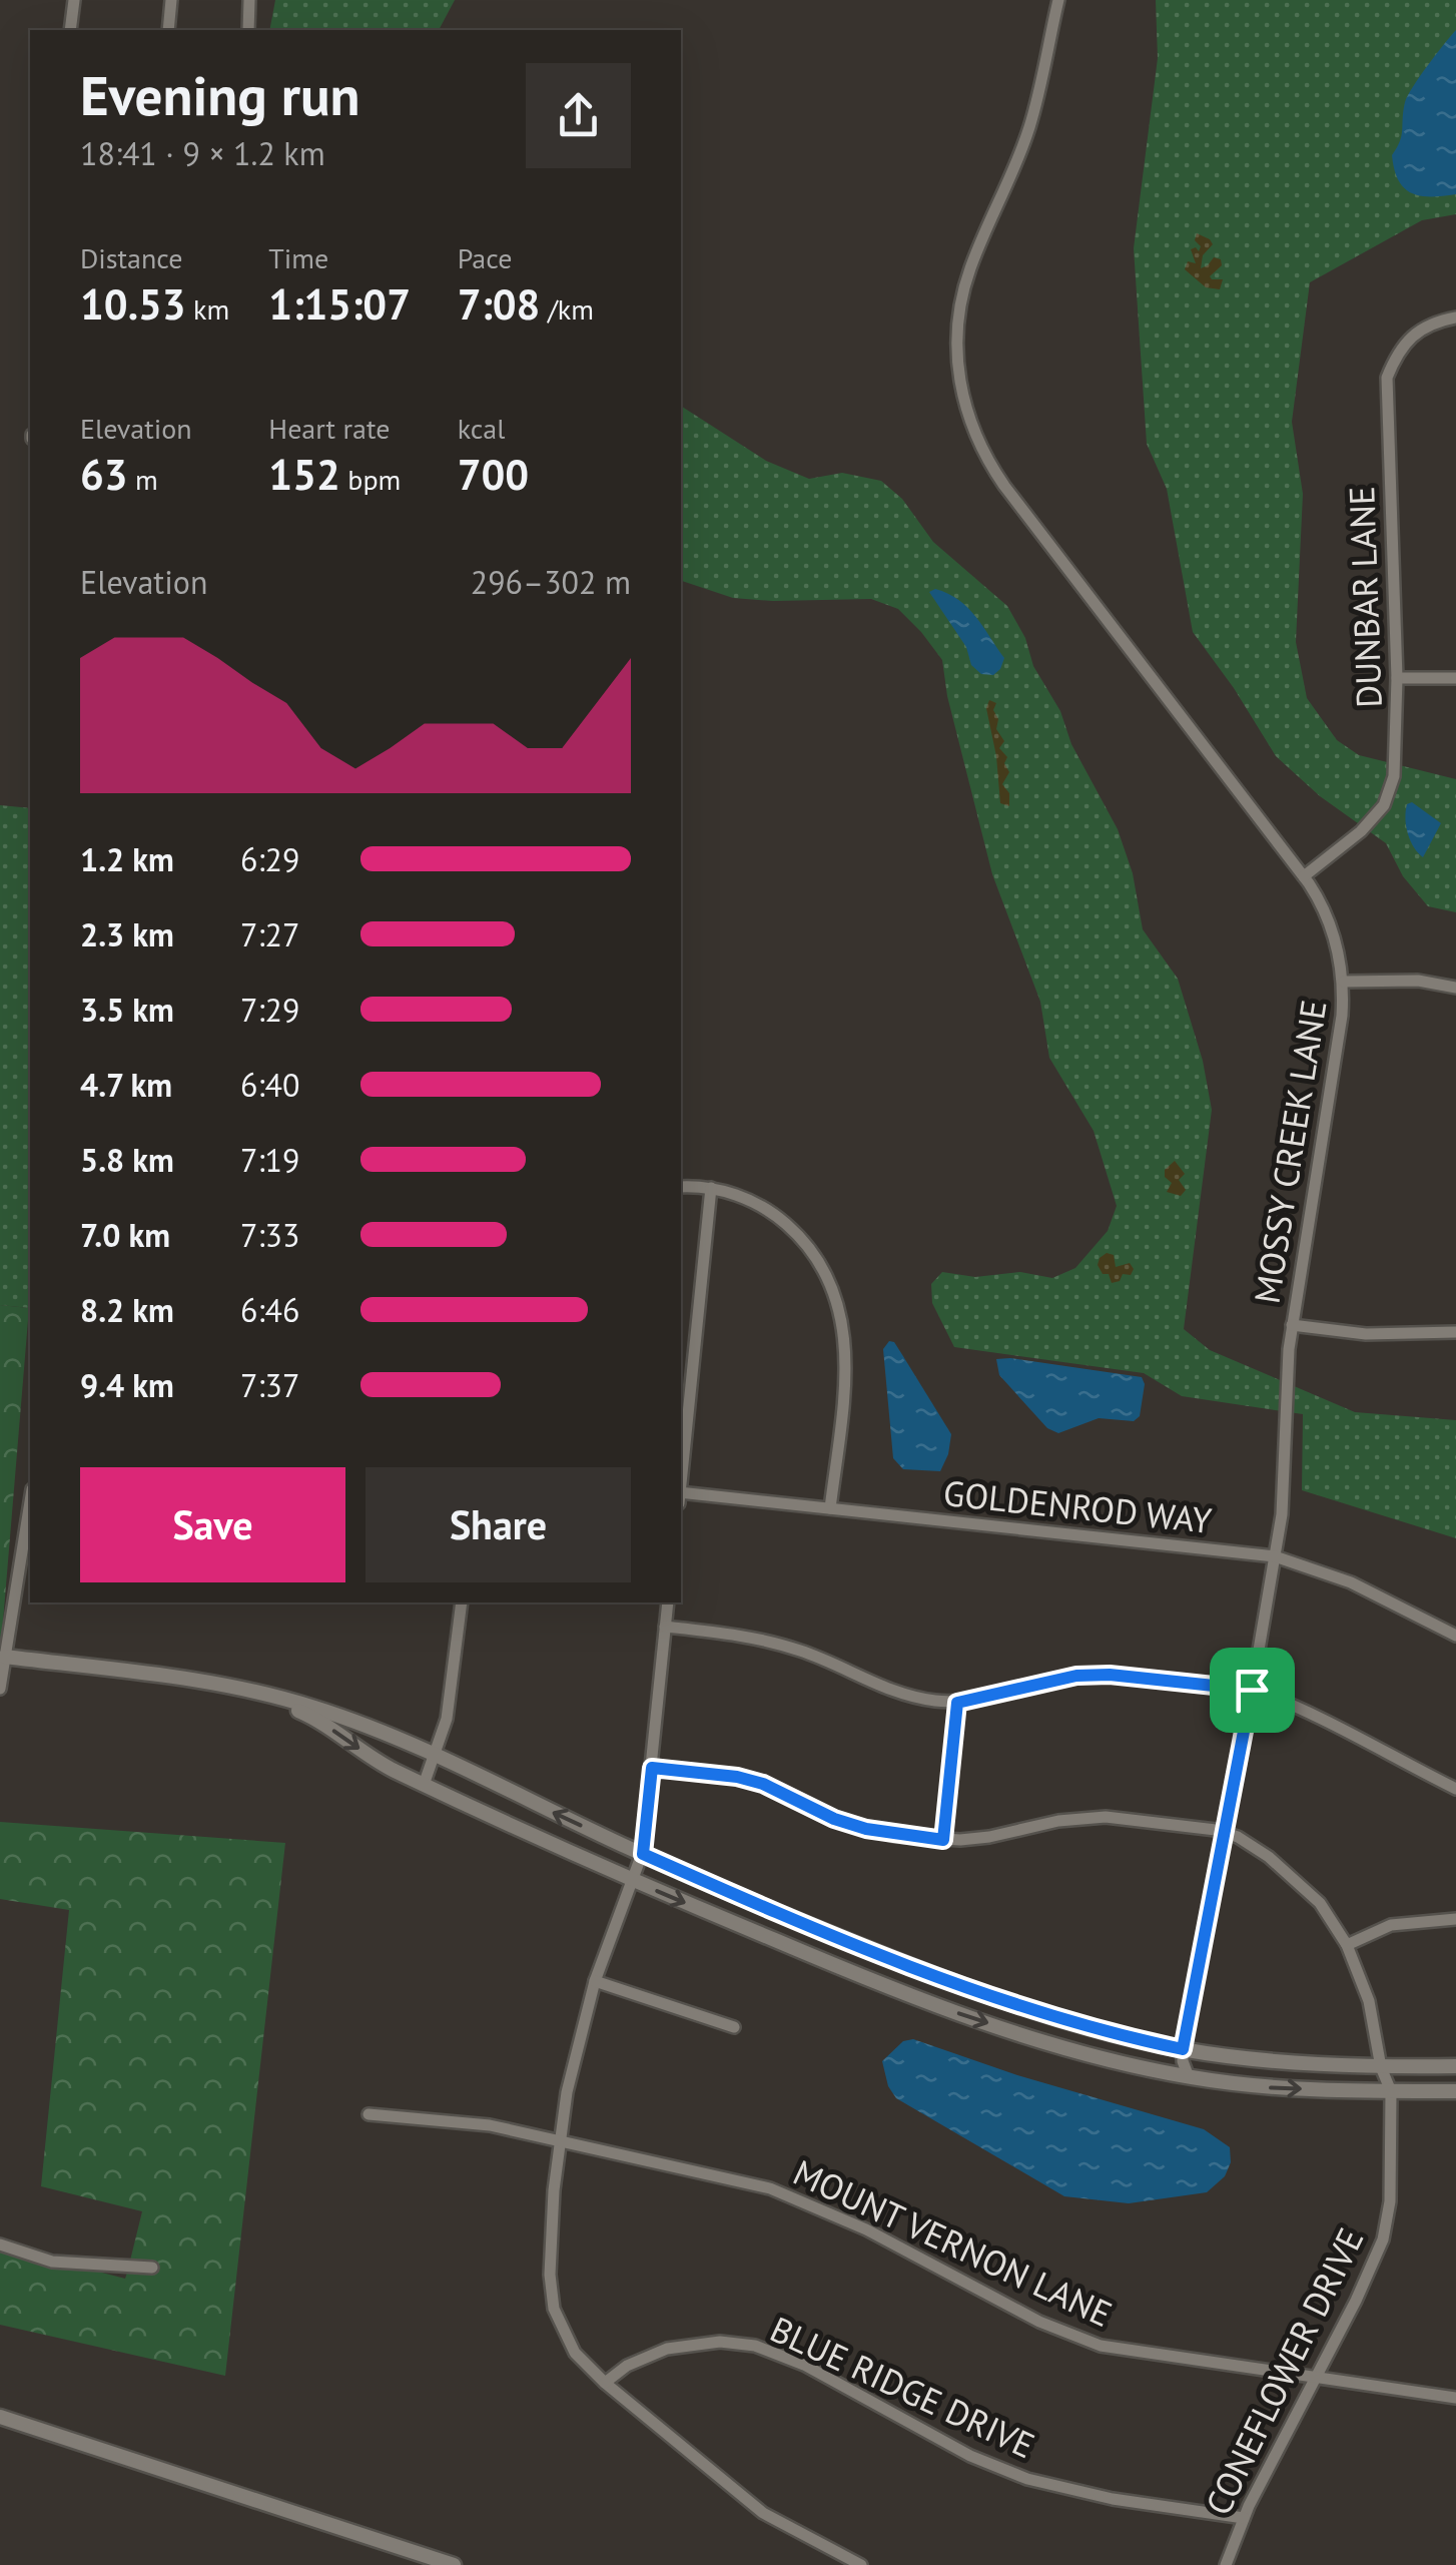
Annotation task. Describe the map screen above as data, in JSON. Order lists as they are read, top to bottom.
{
  "streets": {
    "street": [
      "DUNBAR LANE",
      "MOSSY CREEK LANE",
      "GOLDENROD WAY",
      "MOUNT VERNON LANE",
      "CONEFLOWER DRIVE",
      "BLUE RIDGE DRIVE"
    ]
  },
  "crossings": [
    ["DUNBAR LANE", "MOSSY CREEK LANE"],
    ["MOSSY CREEK LANE", "GOLDENROD WAY"],
    ["MOSSY CREEK LANE", "CONEFLOWER DRIVE"],
    ["MOUNT VERNON LANE", "CONEFLOWER DRIVE"],
    ["CONEFLOWER DRIVE", "BLUE RIDGE DRIVE"]
  ],
  "page": {
    "heading": ["Evening run", "18:41 · 9 × 1.2 km"],
    "stats": [
      ["Distance", "10.53 km"],
      ["Time", "1:15:07"],
      ["Pace", "7:08 /km"],
      ["Elevation", "63 m"],
      ["Heart rate", "152 bpm"],
      ["kcal", "700"]
    ],
    "chart": ["Elevation", "296–302 m"],
    "list": [
      {
        "name": "1.2 km",
        "note": "6:29"
      },
      {
        "name": "2.3 km",
        "note": "7:27"
      },
      {
        "name": "3.5 km",
        "note": "7:29"
      },
      {
        "name": "4.7 km",
        "note": "6:40"
      },
      {
        "name": "5.8 km",
        "note": "7:19"
      },
      {
        "name": "7.0 km",
        "note": "7:33"
      },
      {
        "name": "8.2 km",
        "note": "6:46"
      },
      {
        "name": "9.4 km",
        "note": "7:37"
      }
    ],
    "buttons": ["Save", "Share"]
  }
}
